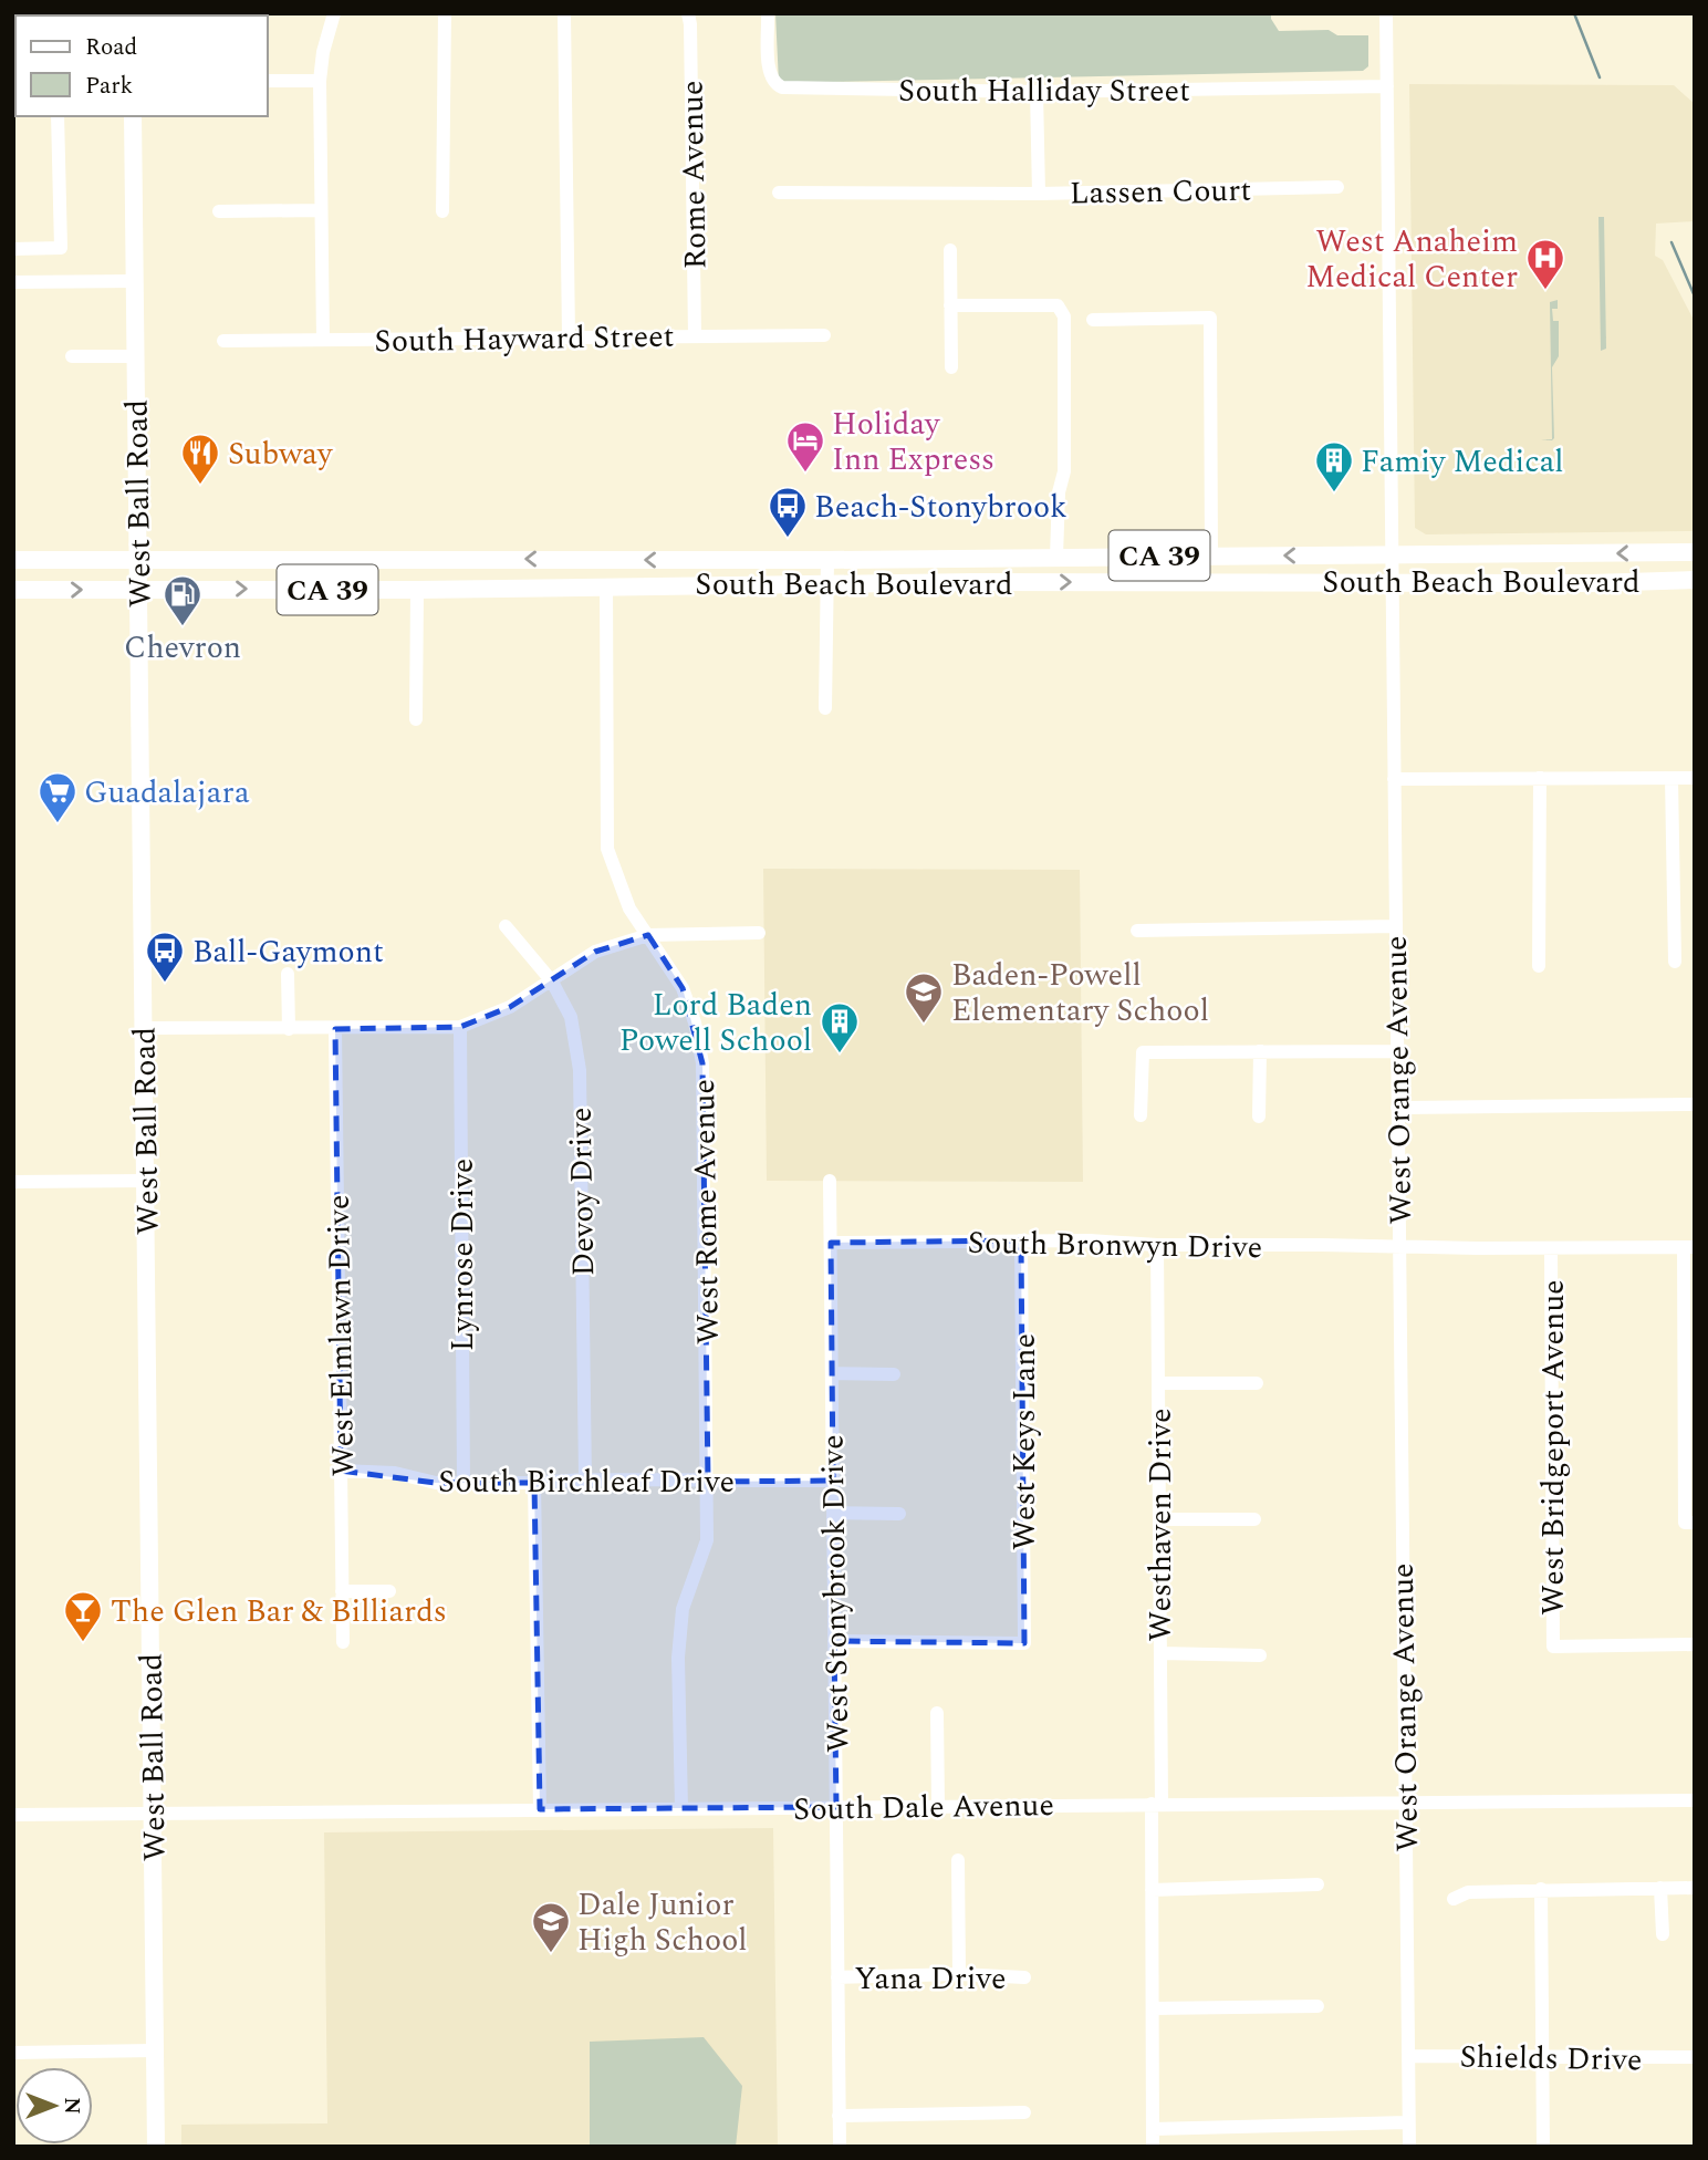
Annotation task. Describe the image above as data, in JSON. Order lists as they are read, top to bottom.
{
  "streets": {
    "main road": ["West Ball Road", "CA 39", "South Beach Boulevard"],
    "street": [
      "South Halliday Street",
      "Rome Avenue",
      "Lassen Court",
      "South Hayward Street",
      "West Orange Avenue",
      "Devoy Drive",
      "West Rome Avenue",
      "South Bronwyn Drive",
      "Lynrose Drive",
      "West Elmlawn Drive",
      "West Keys Lane",
      "West Bridgeport Avenue",
      "South Birchleaf Drive",
      "Westhaven Drive",
      "West Stonybrook Drive",
      "South Dale Avenue",
      "Yana Drive",
      "Shields Drive"
    ]
  },
  "crossings": [
    ["South Halliday Street", "Lassen Court"],
    ["South Halliday Street", "West Orange Avenue"],
    ["Rome Avenue", "South Hayward Street"],
    ["West Ball Road", "South Beach Boulevard"],
    ["West Ball Road", "South Dale Avenue"],
    ["South Beach Boulevard", "West Orange Avenue"],
    ["South Beach Boulevard", "West Rome Avenue"],
    ["West Orange Avenue", "South Bronwyn Drive"],
    ["West Orange Avenue", "South Dale Avenue"],
    ["West Orange Avenue", "Shields Drive"],
    ["Devoy Drive", "South Birchleaf Drive"],
    ["West Rome Avenue", "South Birchleaf Drive"],
    ["West Rome Avenue", "South Dale Avenue"],
    ["South Bronwyn Drive", "West Keys Lane"],
    ["South Bronwyn Drive", "West Bridgeport Avenue"],
    ["South Bronwyn Drive", "Westhaven Drive"],
    ["South Bronwyn Drive", "West Stonybrook Drive"],
    ["Lynrose Drive", "South Birchleaf Drive"],
    ["West Elmlawn Drive", "South Birchleaf Drive"],
    ["West Keys Lane", "West Stonybrook Drive"],
    ["South Birchleaf Drive", "West Stonybrook Drive"],
    ["Westhaven Drive", "South Dale Avenue"],
    ["West Stonybrook Drive", "South Dale Avenue"],
    ["West Stonybrook Drive", "Yana Drive"]
  ],
  "places": {
    "hospital": ["West Anaheim Medical Center"],
    "hotel": ["Holiday Inn Express"],
    "restaurant": ["Subway"],
    "building": ["Famiy Medical", "Lord Baden Powell School"],
    "bus stop": ["Beach-Stonybrook", "Ball-Gaymont"],
    "fuel station": ["Chevron"],
    "supermarket": ["Guadalajara"],
    "school or university": ["Baden-Powell Elementary School", "Dale Junior High School"],
    "bar": ["The Glen Bar & Billiards"]
  },
  "legend": ["Road", "Park"],
  "north": "right"
}
